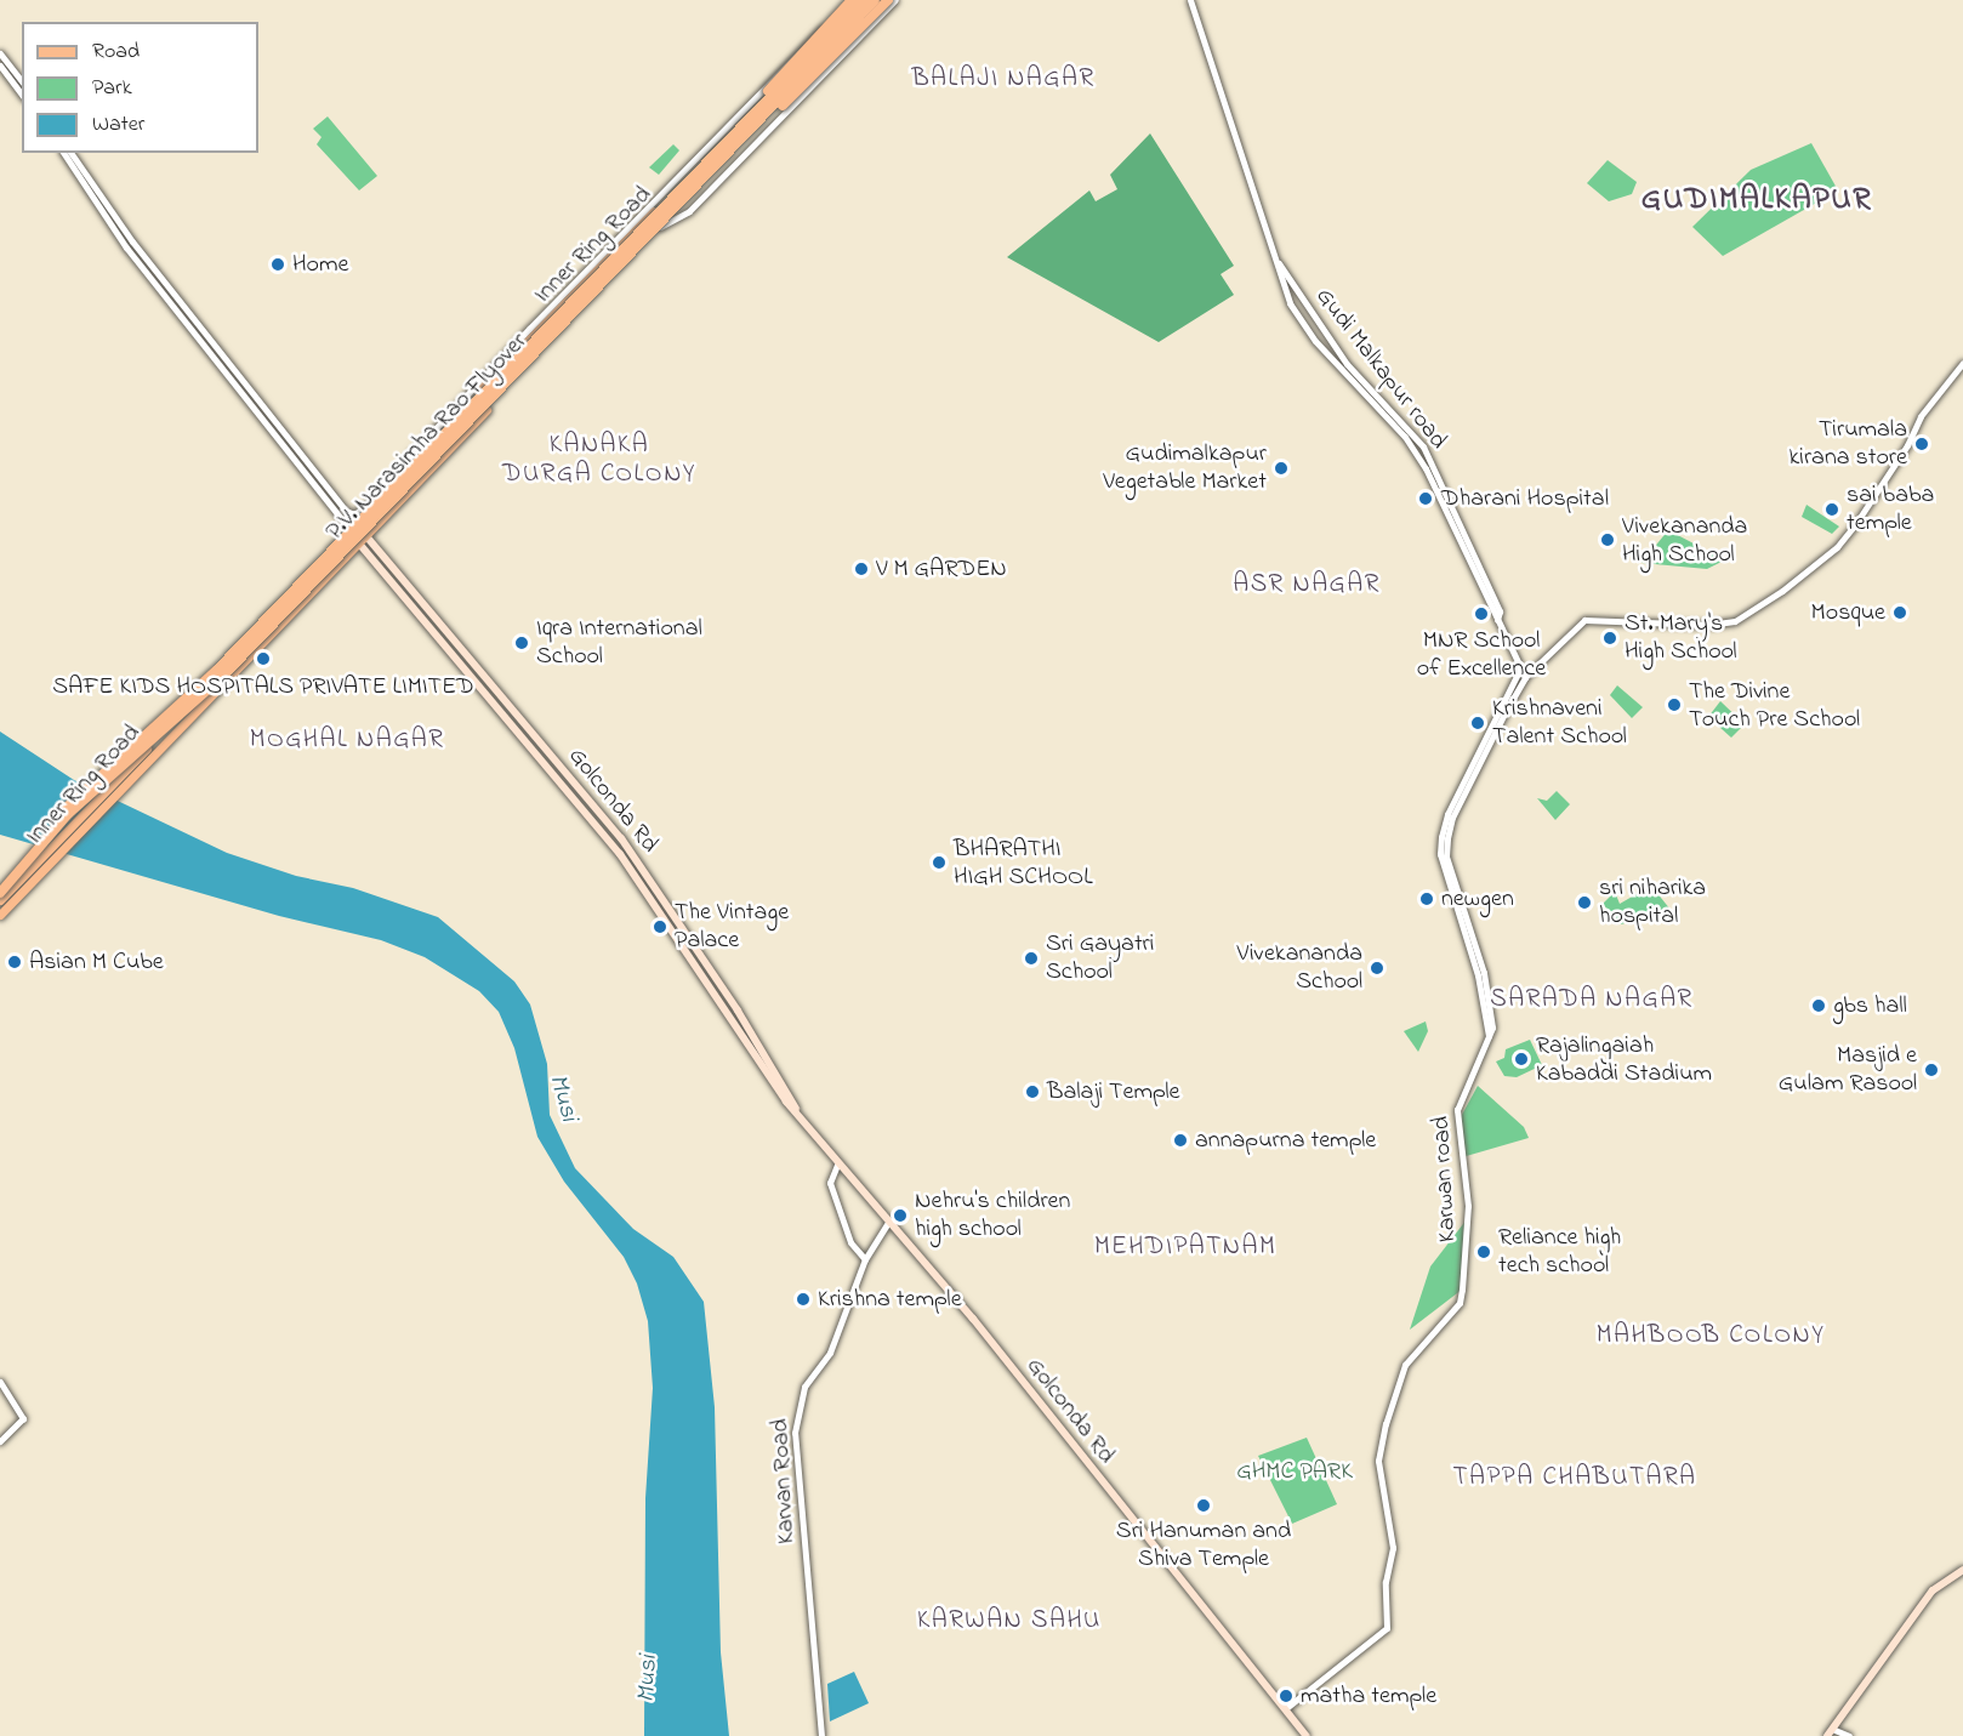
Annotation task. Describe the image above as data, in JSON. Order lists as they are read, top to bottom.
{
  "streets": {
    "highway": ["P.V. Narasimha Rao Flyover"],
    "main road": ["Inner Ring Road", "Golconda Rd"],
    "street": ["Gudi Malkapur road", "Karwan road", "Karvan Road"]
  },
  "crossings": [
    ["Inner Ring Road", "Golconda Rd"],
    ["Gudi Malkapur road", "Karwan road"],
    ["Golconda Rd", "Karwan road"],
    ["Golconda Rd", "Karvan Road"]
  ],
  "districts": [
    "BALAJI NAGAR",
    "GUDIMALKAPUR",
    "KANAKA DURGA COLONY",
    "ASR NAGAR",
    "MOGHAL NAGAR",
    "SARADA NAGAR",
    "MEHDIPATNAM",
    "MAHBOOB COLONY",
    "TAPPA CHABUTARA",
    "KARWAN SAHU"
  ],
  "water": ["Musi"],
  "parks": ["GHMC PARK"],
  "places": [
    "Home",
    "Tirumala kirana store",
    "Gudimalkapur Vegetable Market",
    "Dharani Hospital",
    "sai baba temple",
    "Vivekananda High School",
    "V M GARDEN",
    "Mosque",
    "MNR School of Excellence",
    "St. Mary's High School",
    "Iqra International School",
    "SAFE KIDS HOSPITALS PRIVATE LIMITED",
    "The Divine Touch Pre School",
    "Krishnaveni Talent School",
    "BHARATHI HIGH SCHOOL",
    "newgen",
    "sri niharika hospital",
    "The Vintage Palace",
    "Sri Gayatri School",
    "Asian M Cube",
    "Vivekananda School",
    "gbs hall",
    "Rajalingaiah Kabaddi Stadium",
    "Masjid e Gulam Rasool",
    "Balaji Temple",
    "annapurna temple",
    "Nehru's children high school",
    "Reliance high tech school",
    "Krishna temple",
    "Sri Hanuman and Shiva Temple",
    "matha temple"
  ],
  "legend": ["Road", "Park", "Water"]
}
